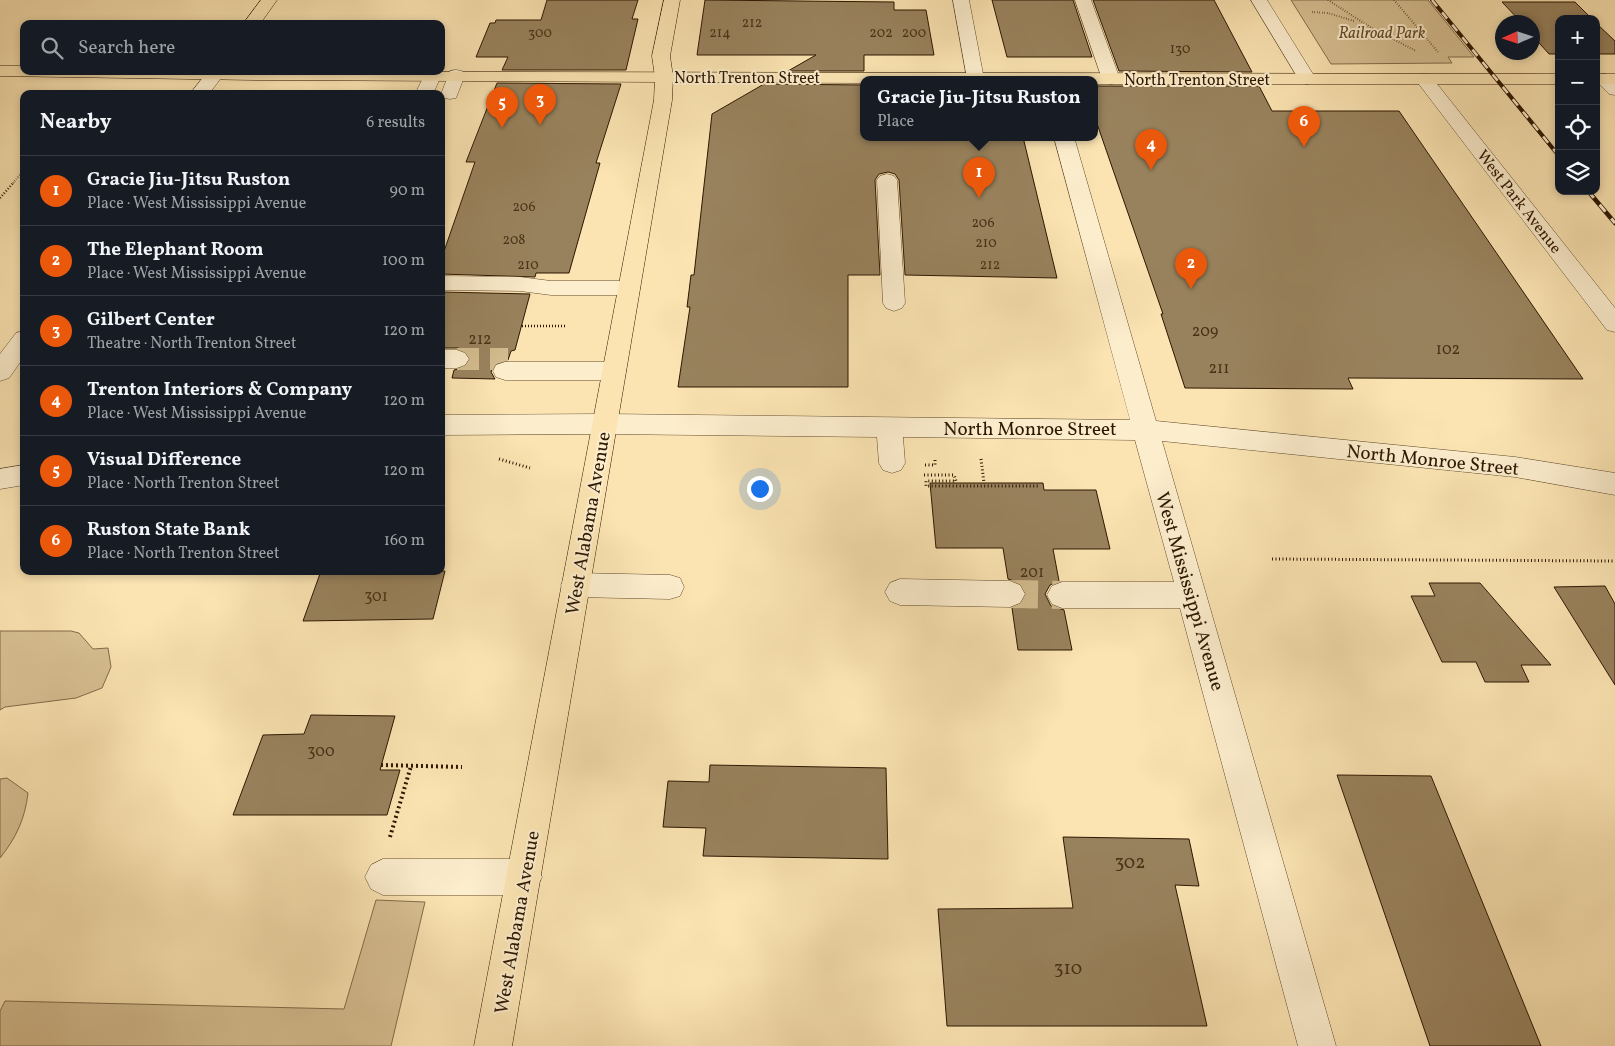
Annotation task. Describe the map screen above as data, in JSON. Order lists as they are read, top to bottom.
{
  "streets": {
    "main road": ["North Trenton Street", "West Alabama Avenue"],
    "street": ["West Park Avenue", "North Monroe Street", "West Mississippi Avenue"]
  },
  "crossings": [
    ["North Trenton Street", "West Park Avenue"],
    ["North Trenton Street", "West Alabama Avenue"],
    ["North Monroe Street", "West Alabama Avenue"],
    ["North Monroe Street", "West Mississippi Avenue"]
  ],
  "parks": ["Railroad Park"],
  "house_numbers": [
    "212",
    "300",
    "214",
    "202",
    "200",
    "130",
    "206",
    "206",
    "208",
    "210",
    "210",
    "212",
    "209",
    "212",
    "102",
    "211",
    "201",
    "301",
    "300",
    "302",
    "310"
  ],
  "north": "left",
  "page": {
    "map_buttons": ["+", "−"],
    "search": "Search here",
    "popup": ["Gracie Jiu-Jitsu Ruston", "Place"],
    "pins": [
      "3",
      "5",
      "6",
      "4",
      "1",
      "2"
    ],
    "heading": ["Nearby", "6 results"],
    "list": [
      {
        "mark": "1",
        "name": "Gracie Jiu-Jitsu Ruston",
        "note": "Place · West Mississippi Avenue",
        "value": "90 m"
      },
      {
        "mark": "2",
        "name": "The Elephant Room",
        "note": "Place · West Mississippi Avenue",
        "value": "100 m"
      },
      {
        "mark": "3",
        "name": "Gilbert Center",
        "note": "Theatre · North Trenton Street",
        "value": "120 m"
      },
      {
        "mark": "4",
        "name": "Trenton Interiors & Company",
        "note": "Place · West Mississippi Avenue",
        "value": "120 m"
      },
      {
        "mark": "5",
        "name": "Visual Difference",
        "note": "Place · North Trenton Street",
        "value": "120 m"
      },
      {
        "mark": "6",
        "name": "Ruston State Bank",
        "note": "Place · North Trenton Street",
        "value": "160 m"
      }
    ]
  }
}
